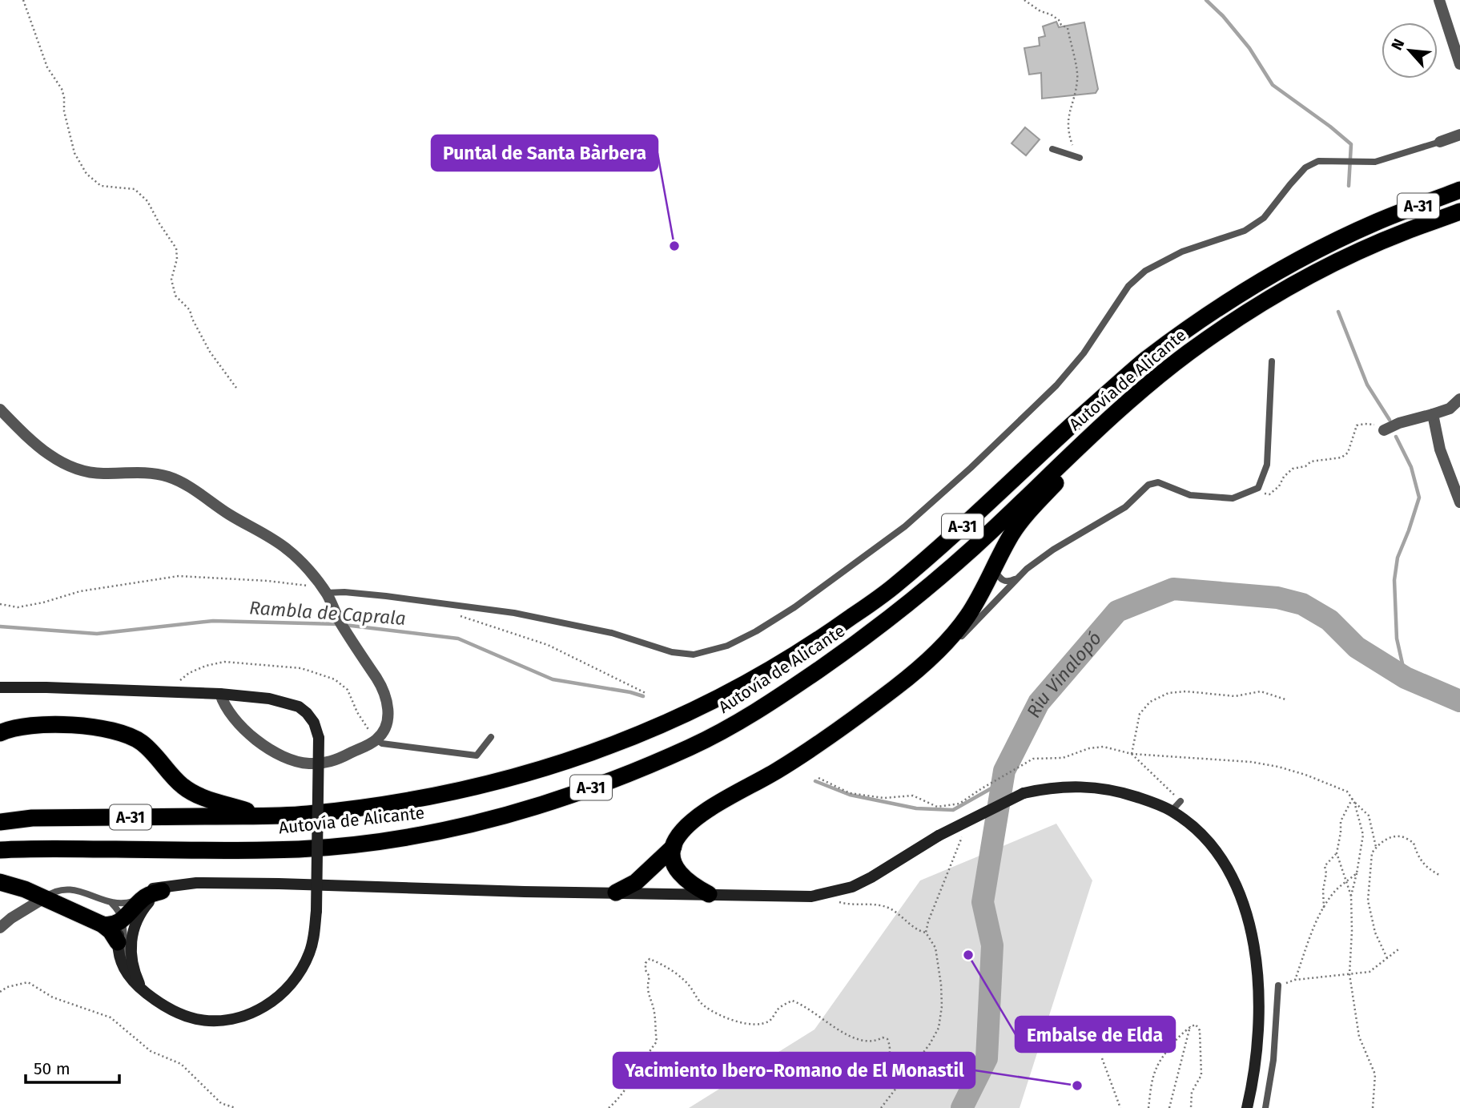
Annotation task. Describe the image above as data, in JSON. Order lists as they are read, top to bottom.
{
  "streets": {
    "highway": ["A-31", "Autovía de Alicante"]
  },
  "water": ["Rambla de Caprala", "Riu Vinalopó"],
  "places": ["Puntal de Santa Bàrbera", "Embalse de Elda", "Yacimiento Ibero-Romano de El Monastil"],
  "scale_bar": "50 m",
  "north": "top left"
}
